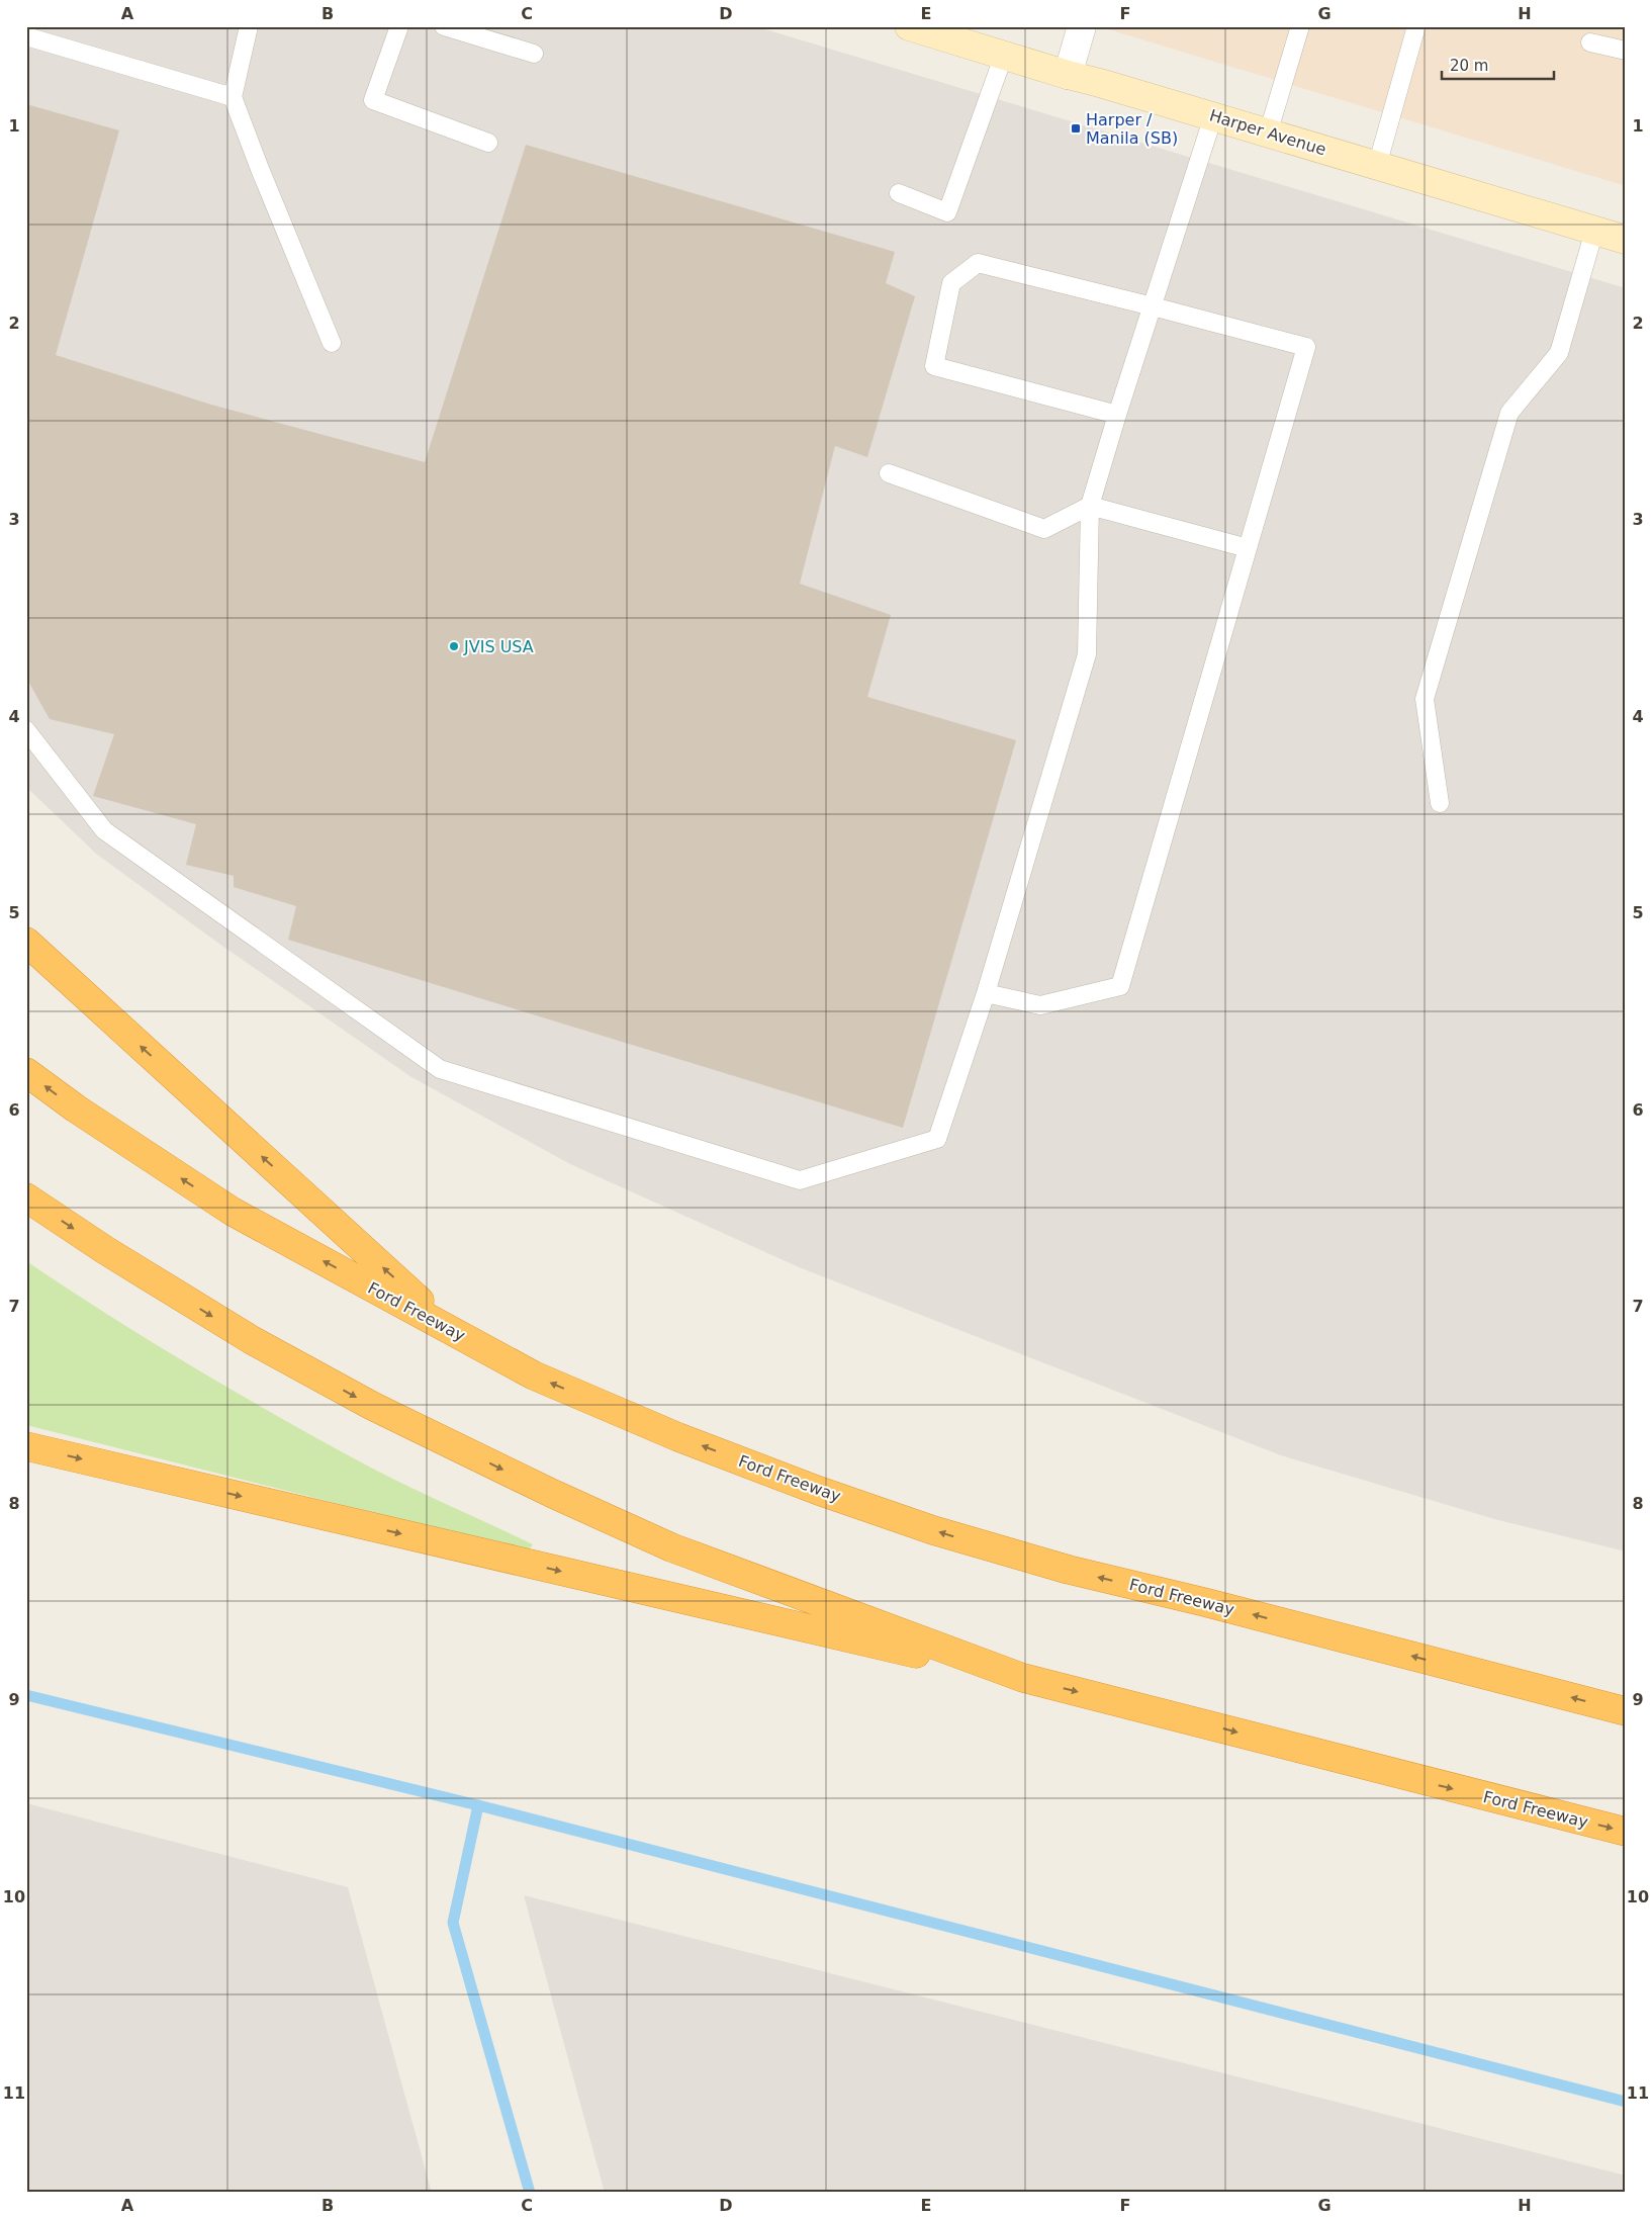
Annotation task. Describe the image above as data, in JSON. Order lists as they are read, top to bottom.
{
  "streets": {
    "highway": ["Ford Freeway"],
    "main road": ["Harper Avenue"]
  },
  "places": {
    "transit": ["Harper / Manila (SB)"],
    "other": ["JVIS USA"]
  },
  "scale_bar": "20 m",
  "grid": {
    "columns": [
      "A",
      "B",
      "C",
      "D",
      "E",
      "F",
      "G",
      "H"
    ],
    "rows": [
      "1",
      "2",
      "3",
      "4",
      "5",
      "6",
      "7",
      "8",
      "9",
      "10",
      "11"
    ]
  }
}
